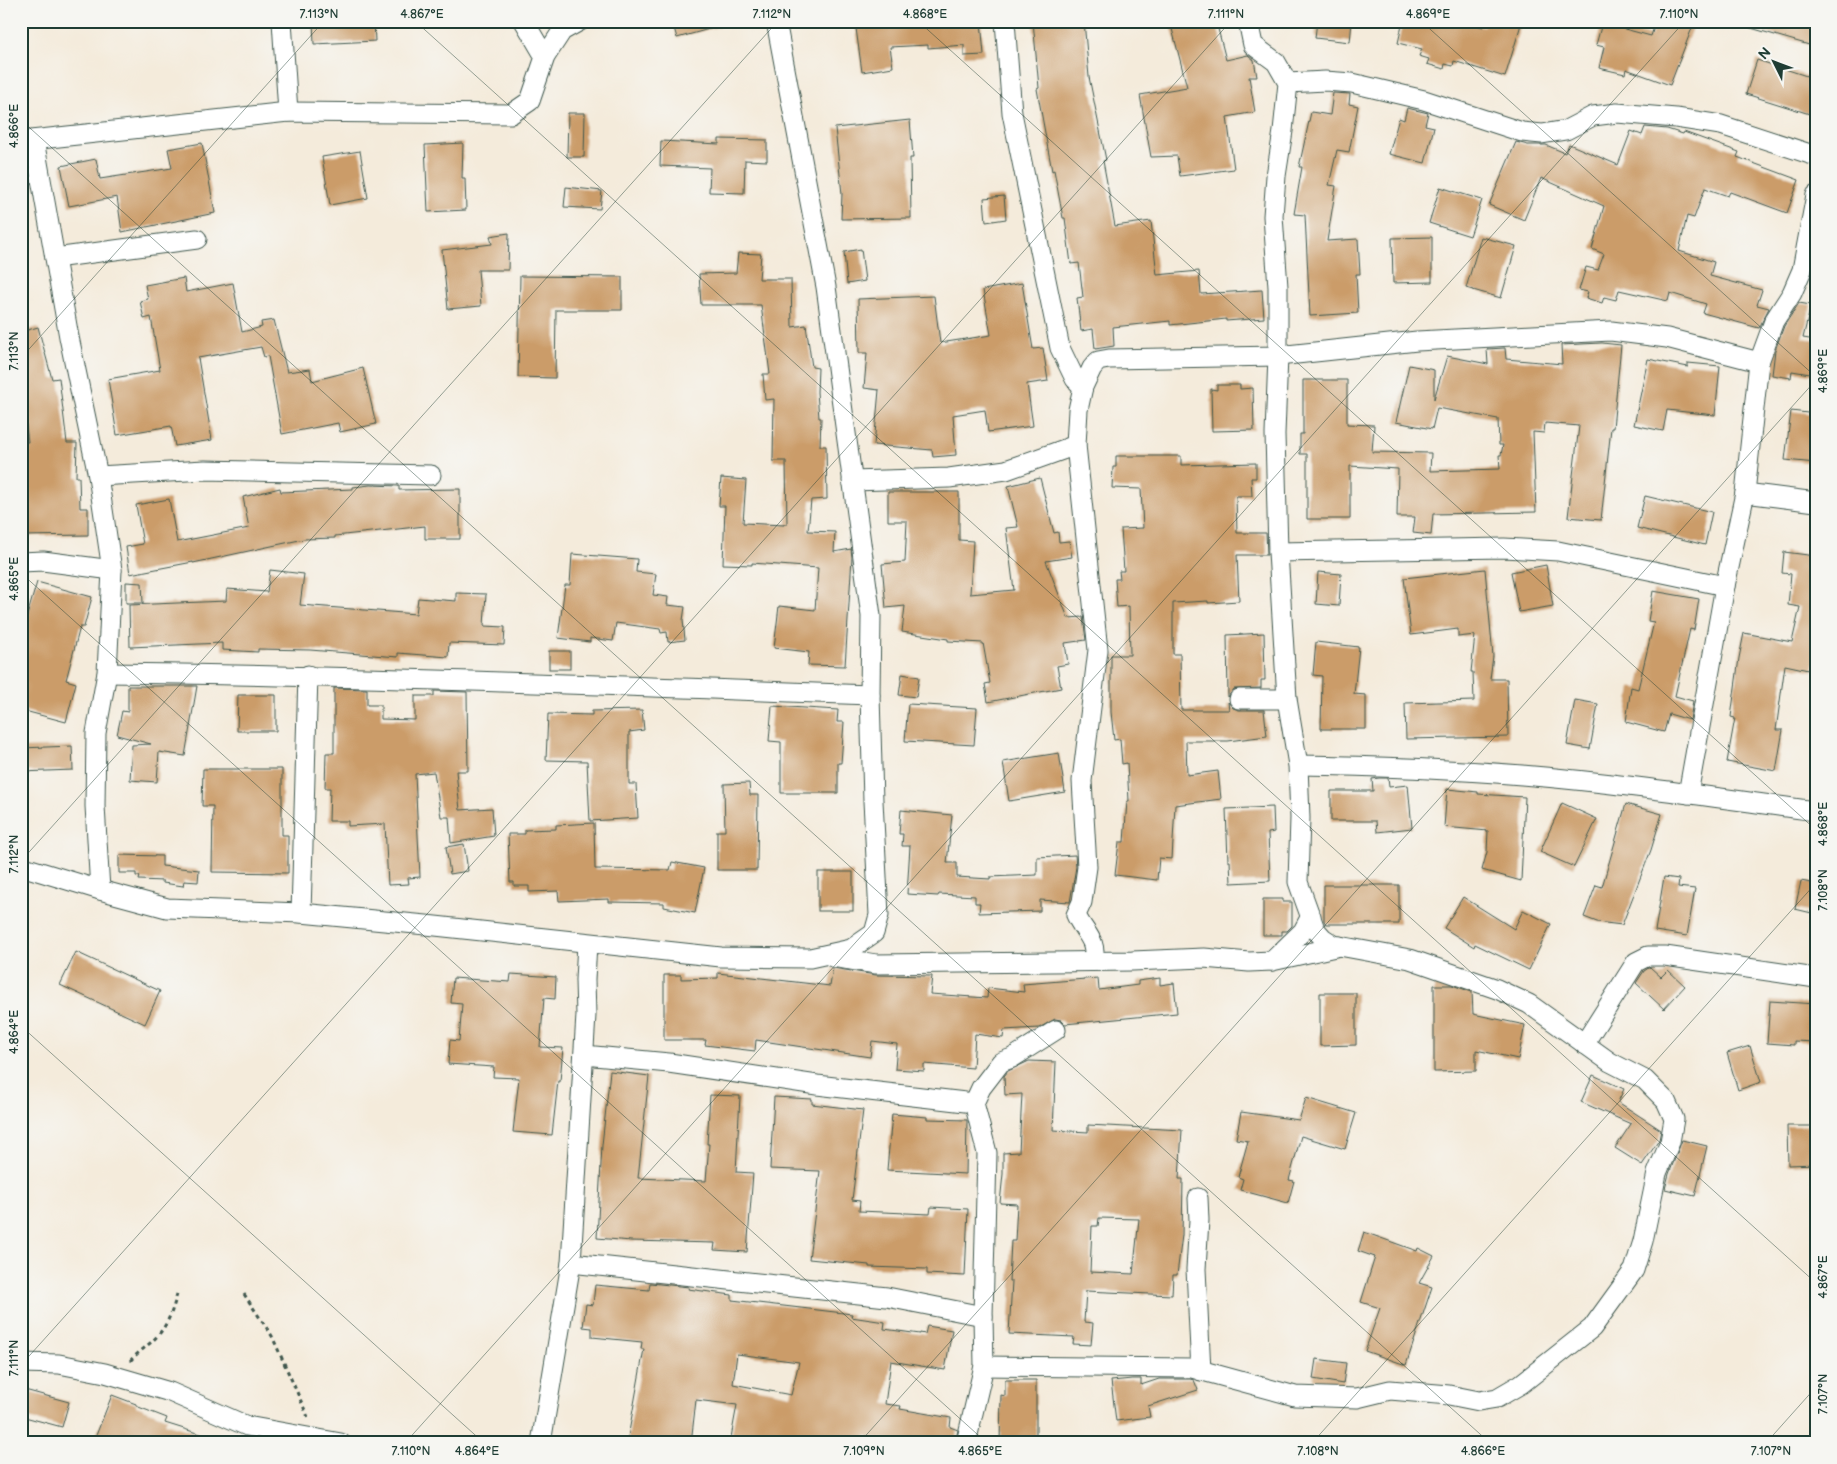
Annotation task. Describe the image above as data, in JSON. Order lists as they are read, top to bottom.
{
  "north": "top left",
  "coordinates": [
    "7.113°N",
    "4.867°E",
    "7.112°N",
    "4.868°E",
    "7.111°N",
    "4.869°E",
    "7.110°N",
    "4.866°E",
    "4.865°E",
    "7.108°N",
    "4.864°E",
    "7.107°N",
    "7.109°N"
  ]
}
